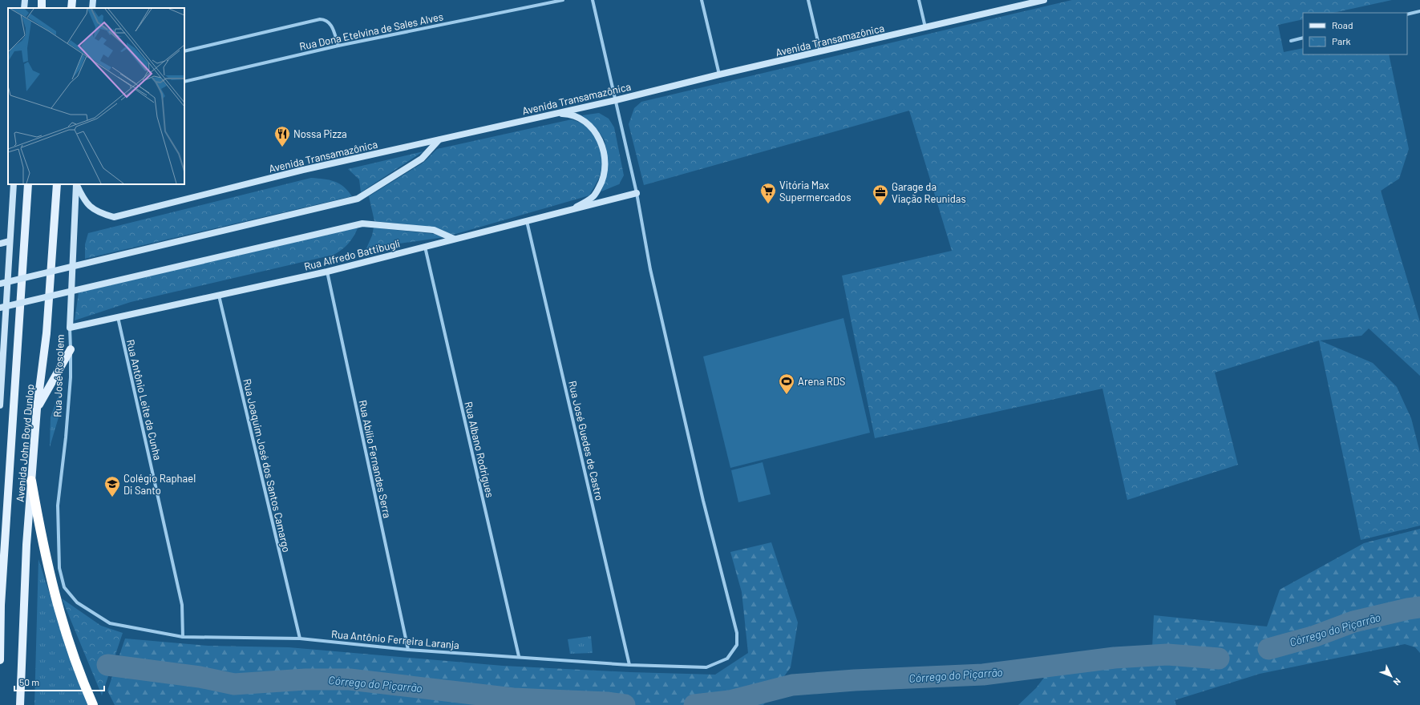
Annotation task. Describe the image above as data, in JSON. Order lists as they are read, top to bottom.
{
  "streets": {
    "main road": ["Avenida John Boyd Dunlop"],
    "street": [
      "Rua Dona Etelvina de Sales Alves",
      "Avenida Transamazônica",
      "Rua Alfredo Battibugli",
      "Rua José Rosolem",
      "Rua Antônio Leite da Cunha",
      "Rua José Guedes de Castro",
      "Rua Albano Rodrigues",
      "Rua Abílio Fernandes Serra",
      "Rua Joaquim José dos Santos Camargo",
      "Rua Antônio Ferreira Laranja"
    ]
  },
  "crossings": [
    ["Rua Alfredo Battibugli", "Rua José Rosolem"],
    ["Rua Alfredo Battibugli", "Rua Antônio Leite da Cunha"],
    ["Rua Alfredo Battibugli", "Rua José Guedes de Castro"],
    ["Rua Alfredo Battibugli", "Rua Albano Rodrigues"],
    ["Rua Alfredo Battibugli", "Rua Abílio Fernandes Serra"],
    ["Rua Alfredo Battibugli", "Rua Joaquim José dos Santos Camargo"],
    ["Rua Alfredo Battibugli", "Rua Antônio Ferreira Laranja"],
    ["Rua José Rosolem", "Rua Antônio Ferreira Laranja"],
    ["Rua Antônio Leite da Cunha", "Rua Antônio Ferreira Laranja"],
    ["Rua José Guedes de Castro", "Rua Antônio Ferreira Laranja"],
    ["Rua Albano Rodrigues", "Rua Antônio Ferreira Laranja"],
    ["Rua Abílio Fernandes Serra", "Rua Antônio Ferreira Laranja"],
    ["Rua Joaquim José dos Santos Camargo", "Rua Antônio Ferreira Laranja"]
  ],
  "water": ["Córrego do Piçarrão"],
  "places": {
    "restaurant": ["Nossa Pizza"],
    "supermarket": ["Vitória Max Supermercados"],
    "office": ["Garage da Viação Reunidas"],
    "sports": ["Arena RDS"],
    "school or university": ["Colégio Raphael Di Santo"]
  },
  "legend": ["Road", "Park"],
  "scale_bar": "50 m",
  "north": "bottom right"
}
